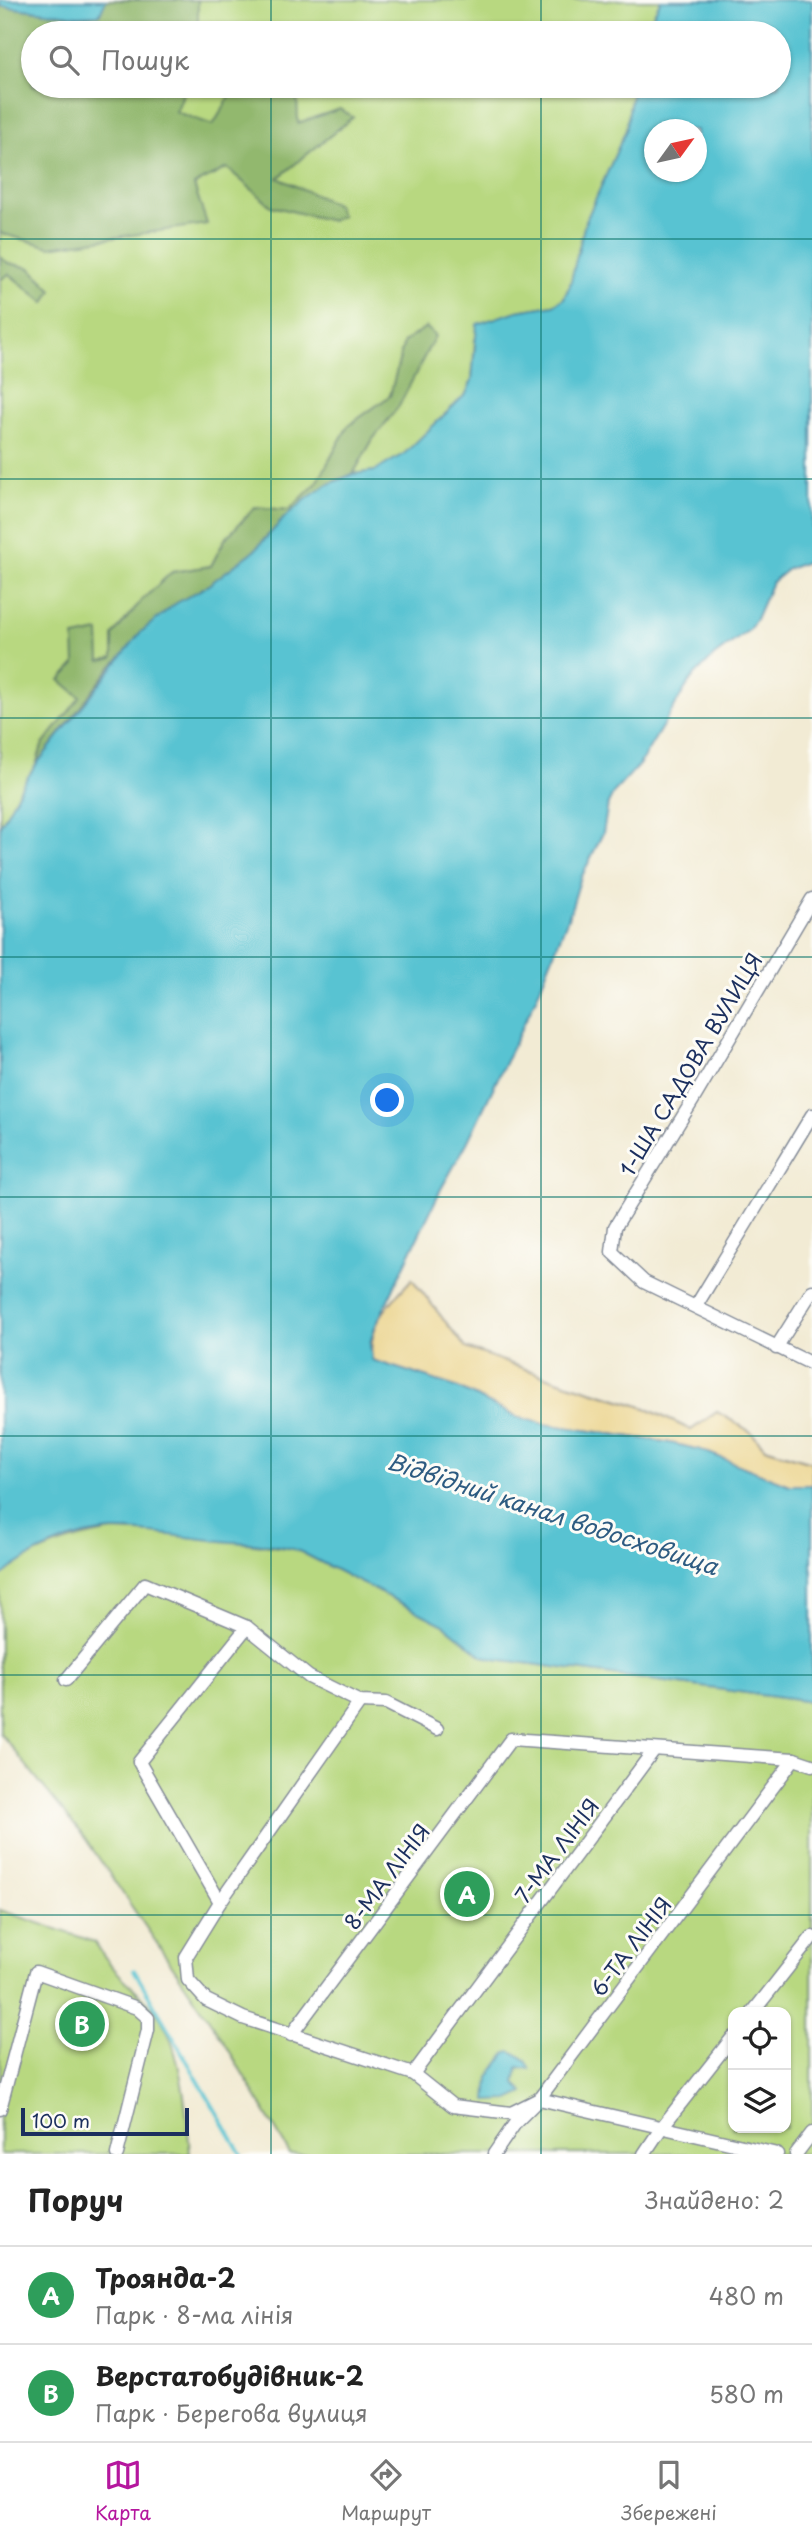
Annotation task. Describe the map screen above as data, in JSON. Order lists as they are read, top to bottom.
{
  "streets": {
    "street": [
      "1-ША САДОВА ВУЛИЦЯ",
      "7-МА ЛІНІЯ",
      "8-МА ЛІНІЯ",
      "6-ТА ЛІНІЯ"
    ]
  },
  "crossings": [
    ["7-МА ЛІНІЯ", "8-МА ЛІНІЯ"]
  ],
  "water": ["Відвідний канал водосховища"],
  "scale_bar": "100 m",
  "north": "top right",
  "page": {
    "search": "Пошук",
    "pins": ["A", "B"],
    "scale": "100 m",
    "heading": ["Поруч", "Знайдено: 2"],
    "list": [
      {
        "mark": "A",
        "name": "Троянда-2",
        "note": "Парк · 8-ма лінія",
        "value": "480 m"
      },
      {
        "mark": "B",
        "name": "Верстатобудівник-2",
        "note": "Парк · Берегова вулиця",
        "value": "580 m"
      }
    ],
    "nav": ["Карта", "Маршрут", "Збережені"]
  }
}
